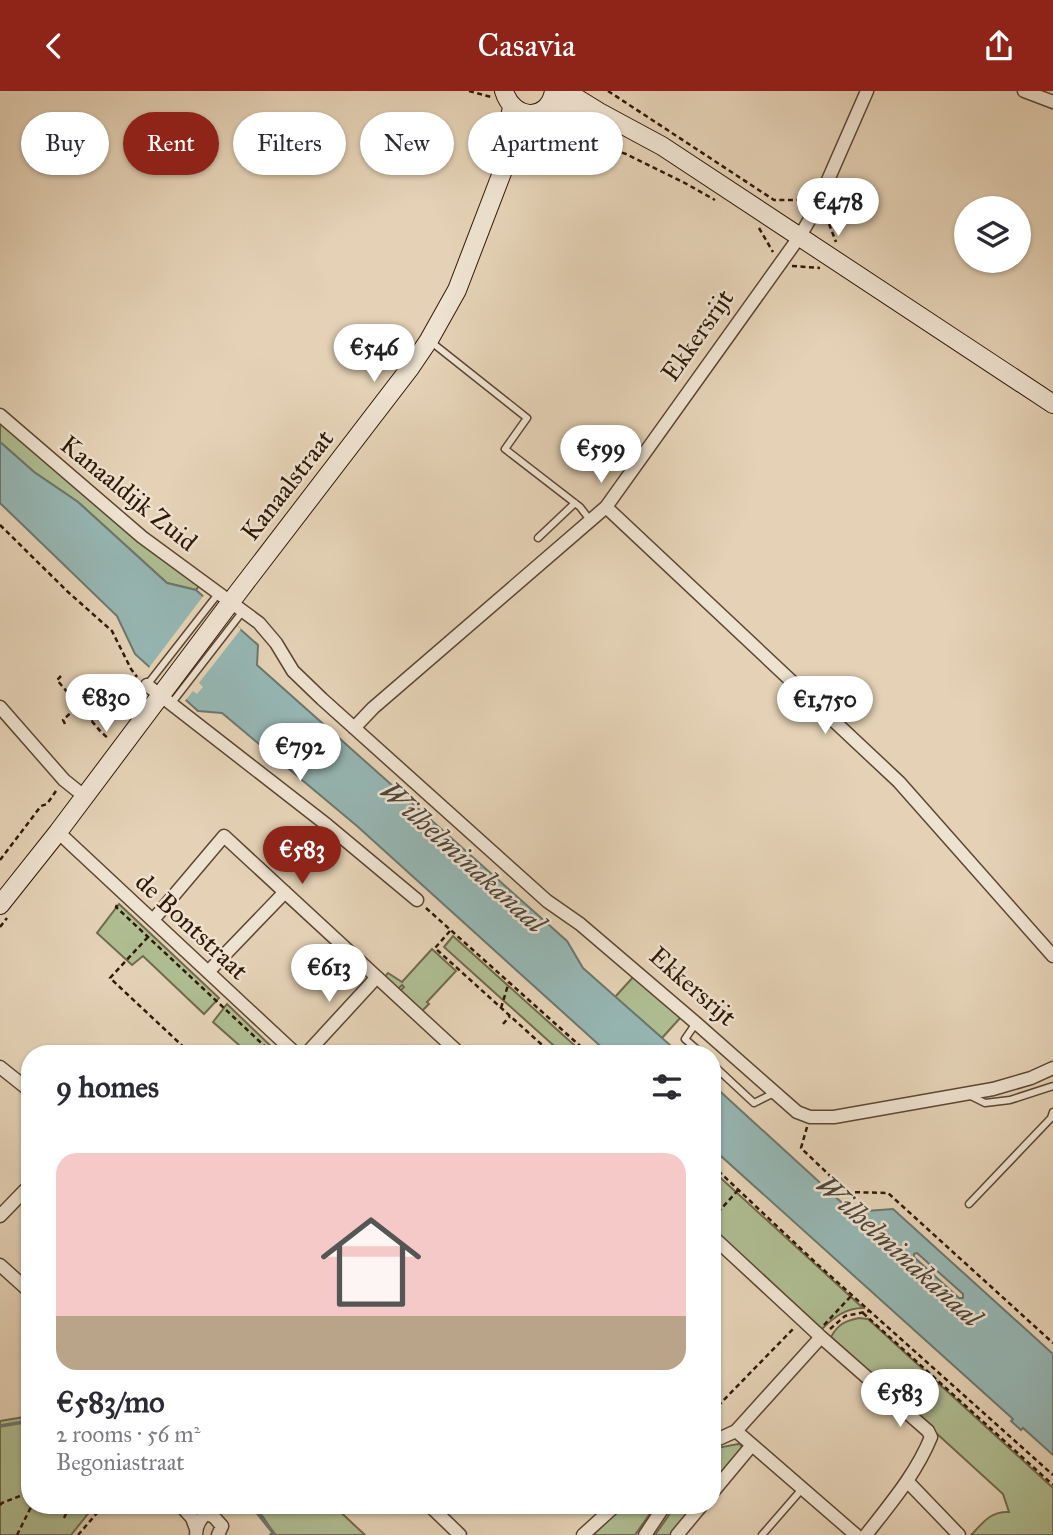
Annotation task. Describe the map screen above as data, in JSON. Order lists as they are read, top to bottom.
{
  "streets": {
    "street": [
      "Ekkersrijt",
      "Kanaalstraat",
      "Kanaaldijk Zuid",
      "de Bontstraat"
    ]
  },
  "crossings": [
    ["Ekkersrijt", "Kanaalstraat"],
    ["Ekkersrijt", "Kanaaldijk Zuid"],
    ["Kanaalstraat", "Kanaaldijk Zuid"],
    ["Kanaalstraat", "de Bontstraat"]
  ],
  "water": ["Wilhelminakanaal"],
  "page": {
    "header": "Casavia",
    "chip": [
      "Buy",
      "Rent",
      "Filters",
      "New",
      "Apartment"
    ],
    "price": [
      "€478",
      "€546",
      "€599",
      "€830",
      "€1,750",
      "€792",
      "€583",
      "€613",
      "€583"
    ],
    "heading": "9 homes",
    "list": [
      {
        "name": "€583/mo",
        "note": "2 rooms · 56 m² · Begoniastraat"
      }
    ]
  }
}
